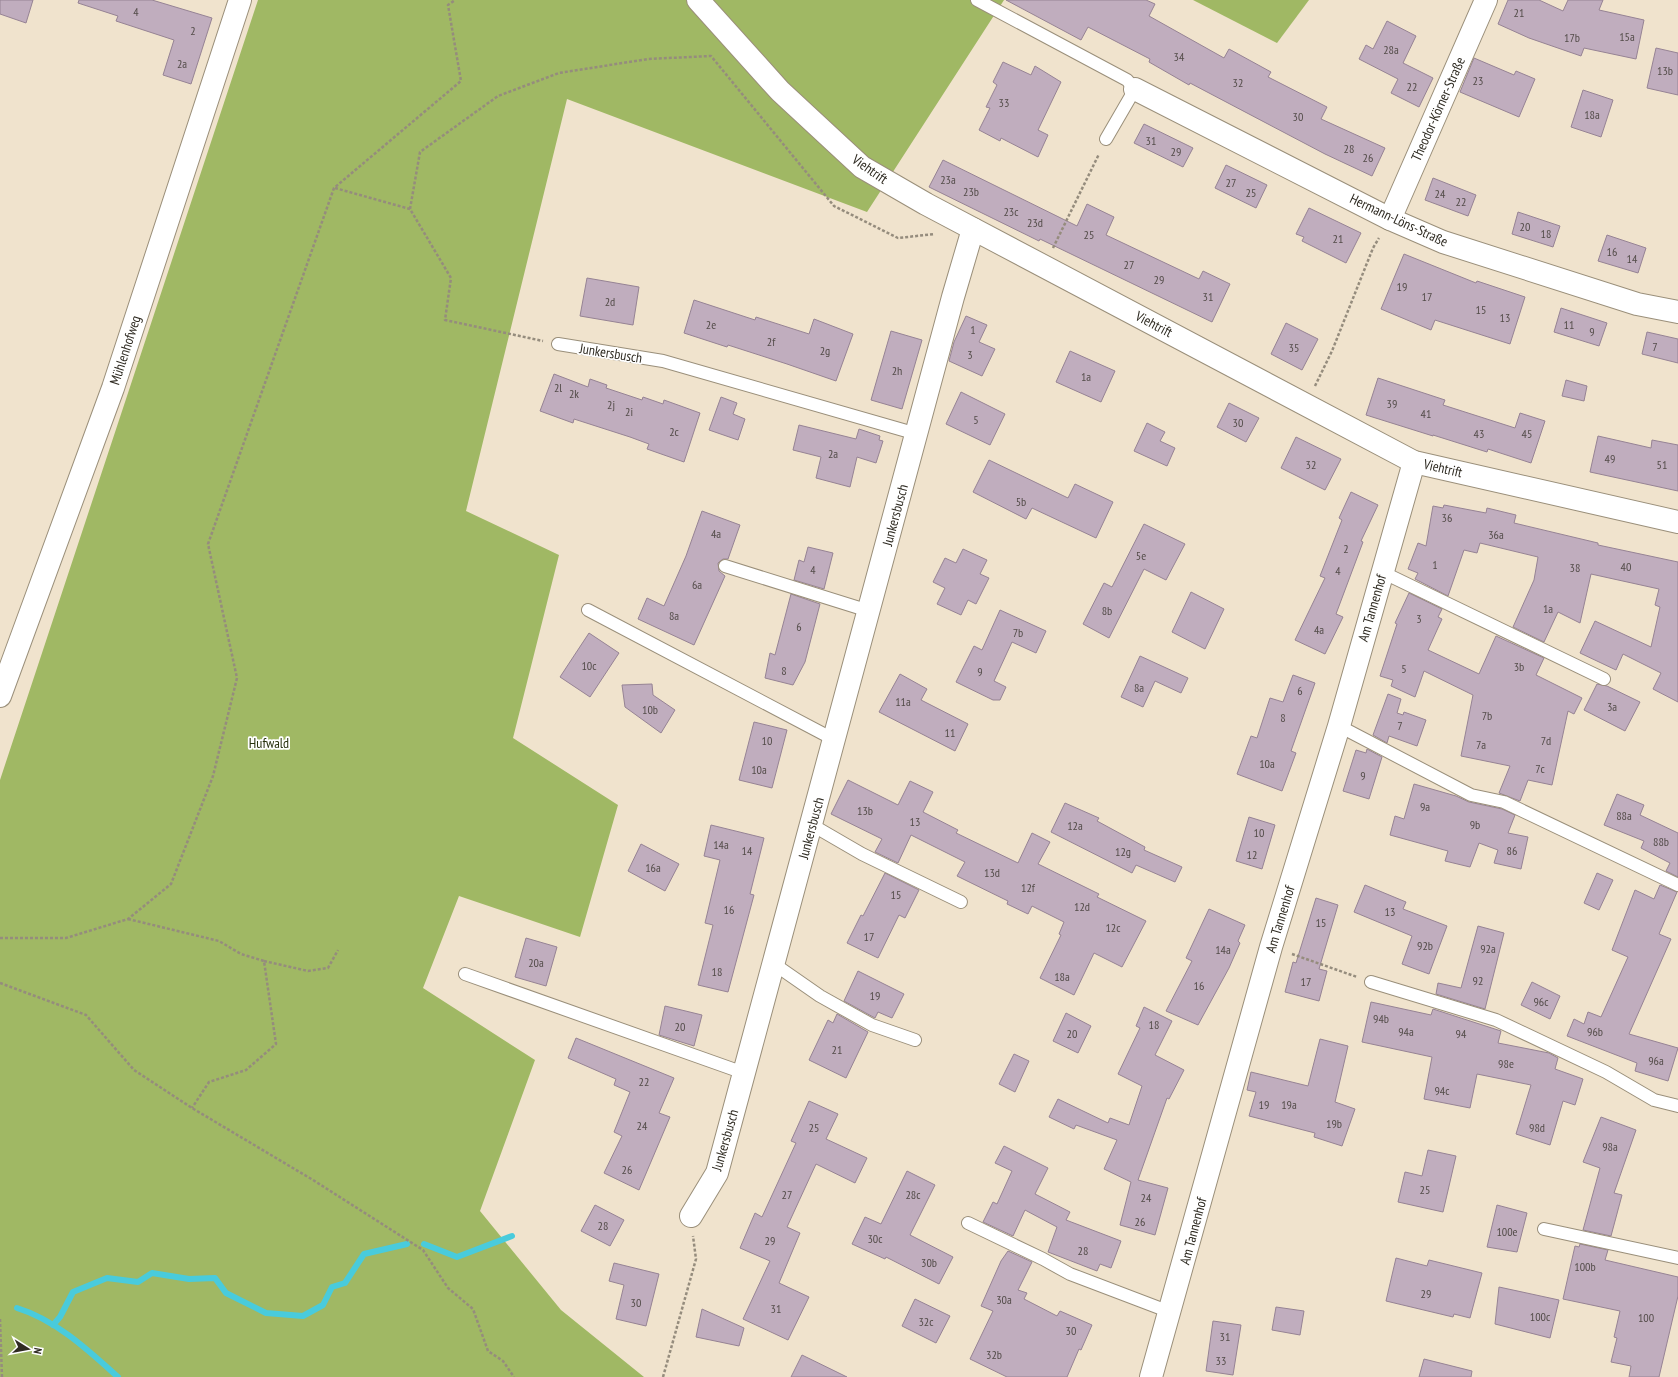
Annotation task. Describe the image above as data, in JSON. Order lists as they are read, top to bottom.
{
  "streets": {
    "street": [
      "Theodor-Körner-Straße",
      "Viehtrift",
      "Hermann-Löns-Straße",
      "Mühlenhofweg",
      "Junkersbusch",
      "Am Tannenhof"
    ]
  },
  "crossings": [
    ["Theodor-Körner-Straße", "Hermann-Löns-Straße"],
    ["Viehtrift", "Junkersbusch"],
    ["Viehtrift", "Am Tannenhof"]
  ],
  "parks": ["Hufwald"],
  "house_numbers": [
    "4",
    "21",
    "2",
    "15a",
    "17b",
    "28a",
    "34",
    "2a",
    "13b",
    "23",
    "32",
    "22",
    "33",
    "18a",
    "30",
    "31",
    "28",
    "29",
    "26",
    "23a",
    "27",
    "23b",
    "25",
    "24",
    "22",
    "23c",
    "23d",
    "20",
    "18",
    "25",
    "21",
    "16",
    "14",
    "27",
    "29",
    "19",
    "31",
    "17",
    "2d",
    "15",
    "13",
    "2e",
    "11",
    "1",
    "9",
    "2f",
    "7",
    "35",
    "2g",
    "3",
    "2h",
    "1a",
    "2l",
    "2k",
    "39",
    "2j",
    "2i",
    "41",
    "5",
    "30",
    "2c",
    "43",
    "45",
    "2a",
    "49",
    "32",
    "51",
    "5b",
    "36",
    "4a",
    "36a",
    "2",
    "5e",
    "1",
    "40",
    "38",
    "4",
    "4",
    "6a",
    "1a",
    "8b",
    "8a",
    "3",
    "6",
    "4a",
    "7b",
    "10c",
    "3b",
    "5",
    "8",
    "9",
    "8a",
    "6",
    "11a",
    "3a",
    "10b",
    "7b",
    "8",
    "7",
    "11",
    "10",
    "7d",
    "7a",
    "10a",
    "7c",
    "10a",
    "9",
    "9a",
    "13b",
    "88a",
    "13",
    "9b",
    "12a",
    "10",
    "88b",
    "14a",
    "14",
    "86",
    "12g",
    "12",
    "16a",
    "13d",
    "12f",
    "15",
    "12d",
    "16",
    "13",
    "15",
    "12c",
    "17",
    "92b",
    "92a",
    "14a",
    "20a",
    "18",
    "18a",
    "92",
    "17",
    "16",
    "19",
    "96c",
    "94b",
    "18",
    "20",
    "94a",
    "96b",
    "20",
    "94",
    "21",
    "96a",
    "98e",
    "22",
    "94c",
    "19",
    "19a",
    "19b",
    "24",
    "25",
    "98d",
    "98a",
    "26",
    "25",
    "27",
    "28c",
    "24",
    "26",
    "28",
    "100e",
    "30c",
    "29",
    "28",
    "30b",
    "100b",
    "29",
    "30a",
    "30",
    "31",
    "100c",
    "100",
    "32c",
    "30",
    "31",
    "32b",
    "33"
  ],
  "north": "right"
}
